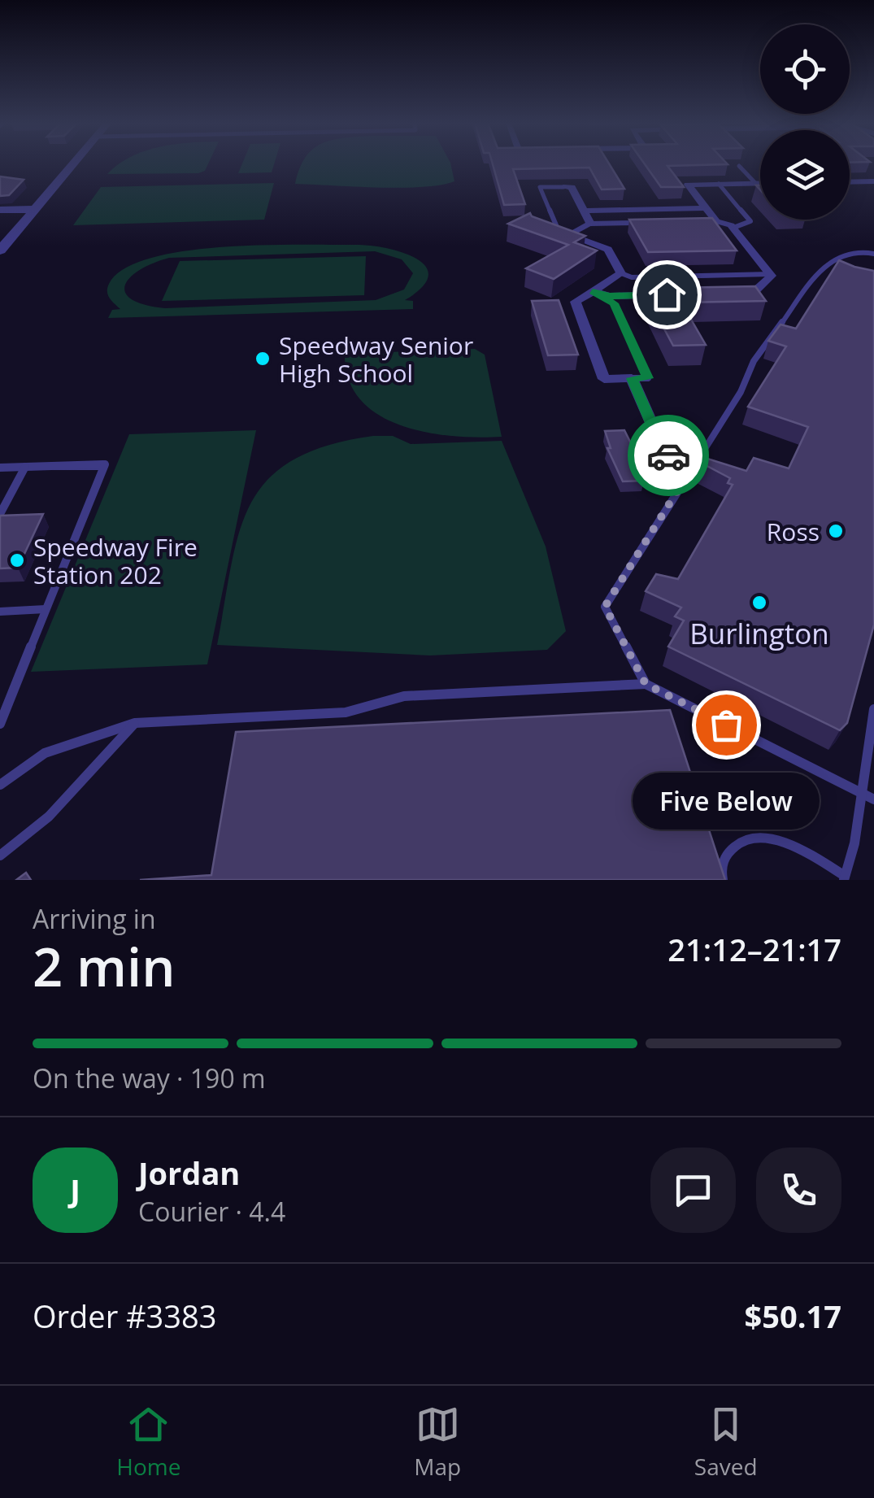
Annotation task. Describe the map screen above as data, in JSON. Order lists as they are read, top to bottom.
{
  "places": [
    "Speedway Senior High School",
    "Ross",
    "Speedway Fire Station 202",
    "Burlington",
    "Five Below"
  ],
  "page": {
    "bubble": "Five Below",
    "heading": ["2 min", "Arriving in", "21:12–21:17"],
    "panel": [
      "Jordan",
      "Courier · 4.4",
      "Order #3383",
      "$50.17"
    ],
    "bar": "On the way · 190 m",
    "round": "J",
    "tabs": ["Home", "Map", "Saved"]
  }
}
